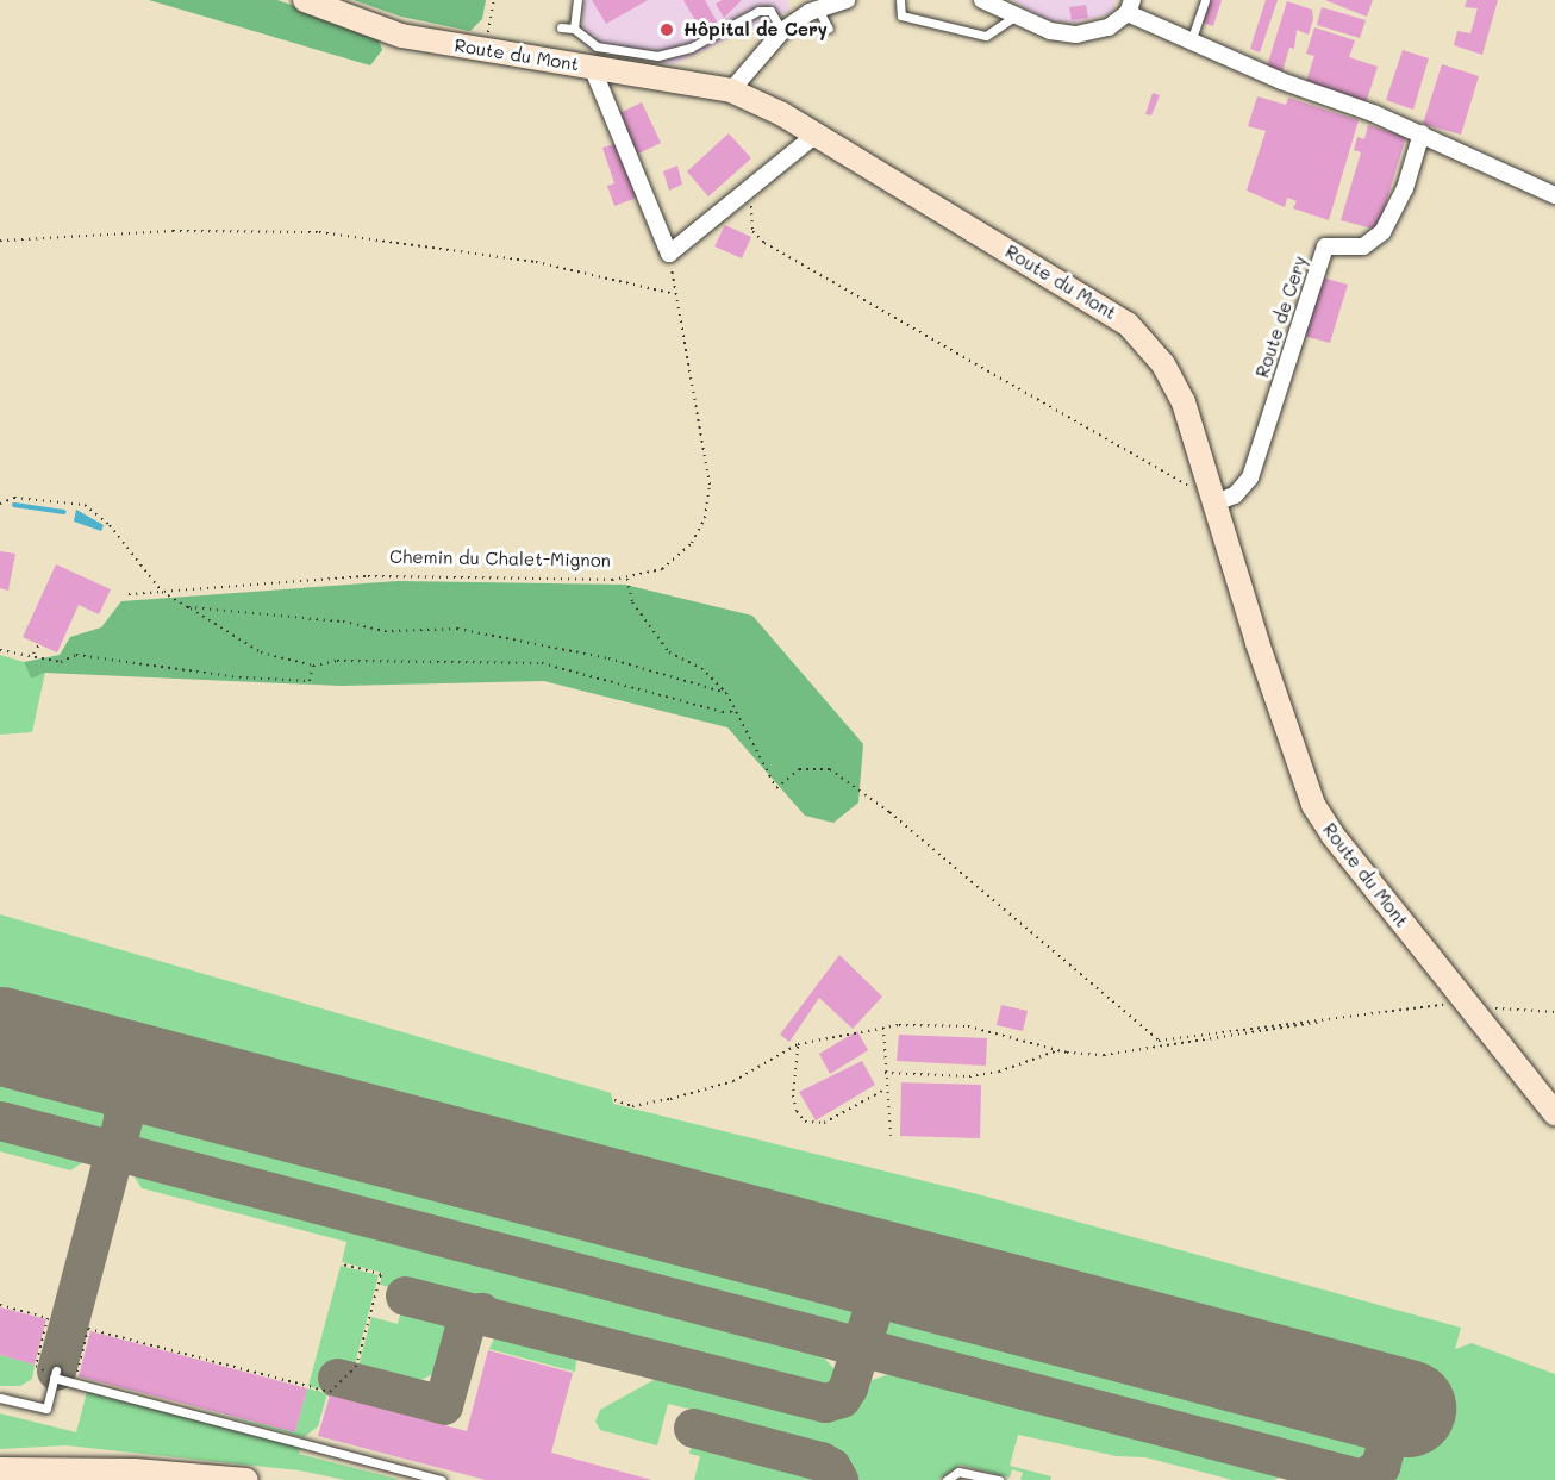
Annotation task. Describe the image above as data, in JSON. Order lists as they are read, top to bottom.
{
  "streets": {
    "main road": ["Route du Mont"],
    "street": ["Route de Cery"],
    "path": ["Chemin du Chalet-Mignon"]
  },
  "crossings": [
    ["Route du Mont", "Route de Cery"]
  ],
  "places": ["Hôpital de Cery"]
}
